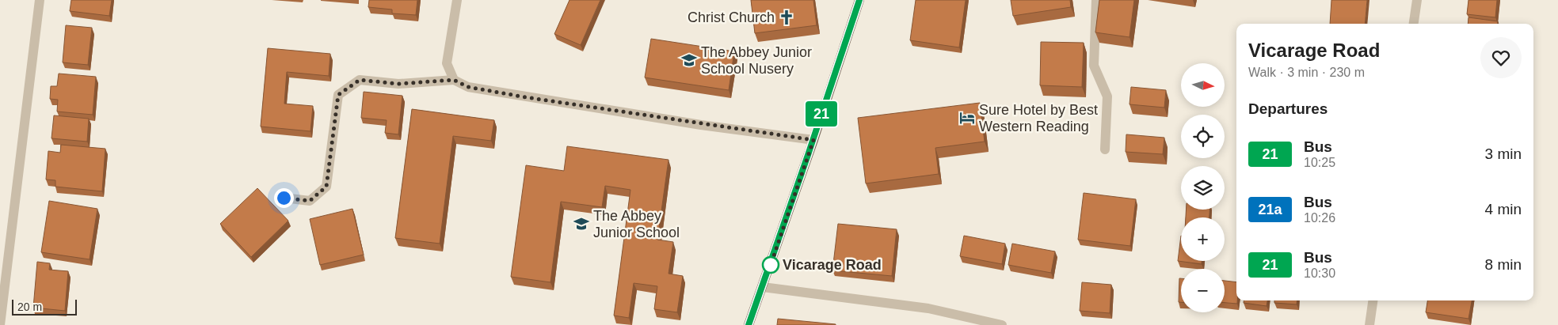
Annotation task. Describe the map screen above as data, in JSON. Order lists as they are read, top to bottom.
{
  "places": {
    "church": ["Christ Church"],
    "school or university": ["The Abbey Junior School Nusery", "The Abbey Junior School"],
    "hotel": ["Sure Hotel by Best Western Reading"],
    "other": ["Vicarage Road"]
  },
  "lines": ["bus line 21"],
  "scale_bar": "20 m",
  "north": "right",
  "page": {
    "on_map": "21",
    "heading": [
      ["Vicarage Road", "Walk · 3 min · 230 m"],
      "Departures"
    ],
    "map_buttons": ["+", "−"],
    "list": [
      {
        "mark": "21",
        "name": "Bus",
        "note": "10:25",
        "value": "3 min"
      },
      {
        "mark": "21a",
        "name": "Bus",
        "note": "10:26",
        "value": "4 min"
      },
      {
        "mark": "21",
        "name": "Bus",
        "note": "10:30",
        "value": "8 min"
      }
    ],
    "scale": "20 m"
  }
}
